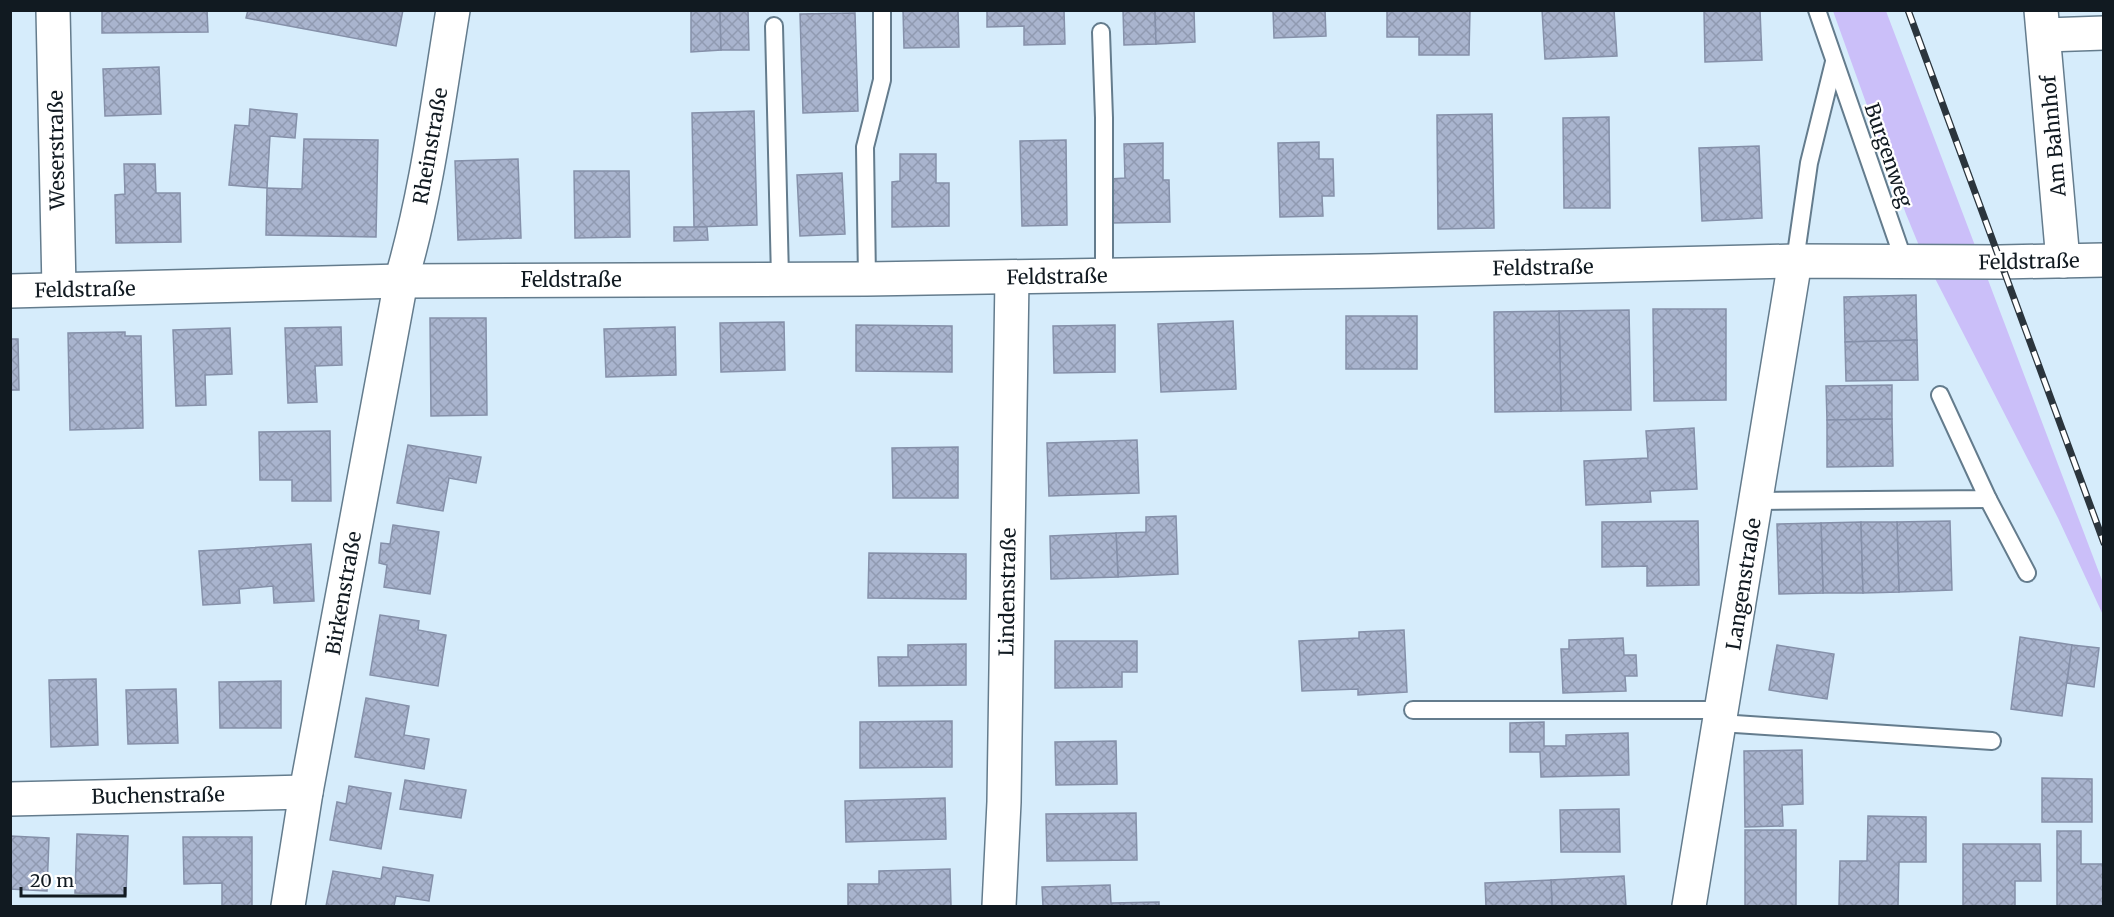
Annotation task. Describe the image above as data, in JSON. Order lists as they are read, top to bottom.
{
  "streets": {
    "street": [
      "Am Bahnhof",
      "Rheinstraße",
      "Weserstraße",
      "Feldstraße",
      "Langenstraße",
      "Lindenstraße",
      "Birkenstraße",
      "Buchenstraße"
    ],
    "lane": ["Burgenweg"]
  },
  "crossings": [
    ["Am Bahnhof", "Feldstraße"],
    ["Rheinstraße", "Feldstraße"],
    ["Rheinstraße", "Birkenstraße"],
    ["Weserstraße", "Feldstraße"],
    ["Burgenweg", "Feldstraße"],
    ["Feldstraße", "Langenstraße"],
    ["Feldstraße", "Lindenstraße"],
    ["Feldstraße", "Birkenstraße"],
    ["Birkenstraße", "Buchenstraße"]
  ],
  "scale_bar": "20 m"
}
